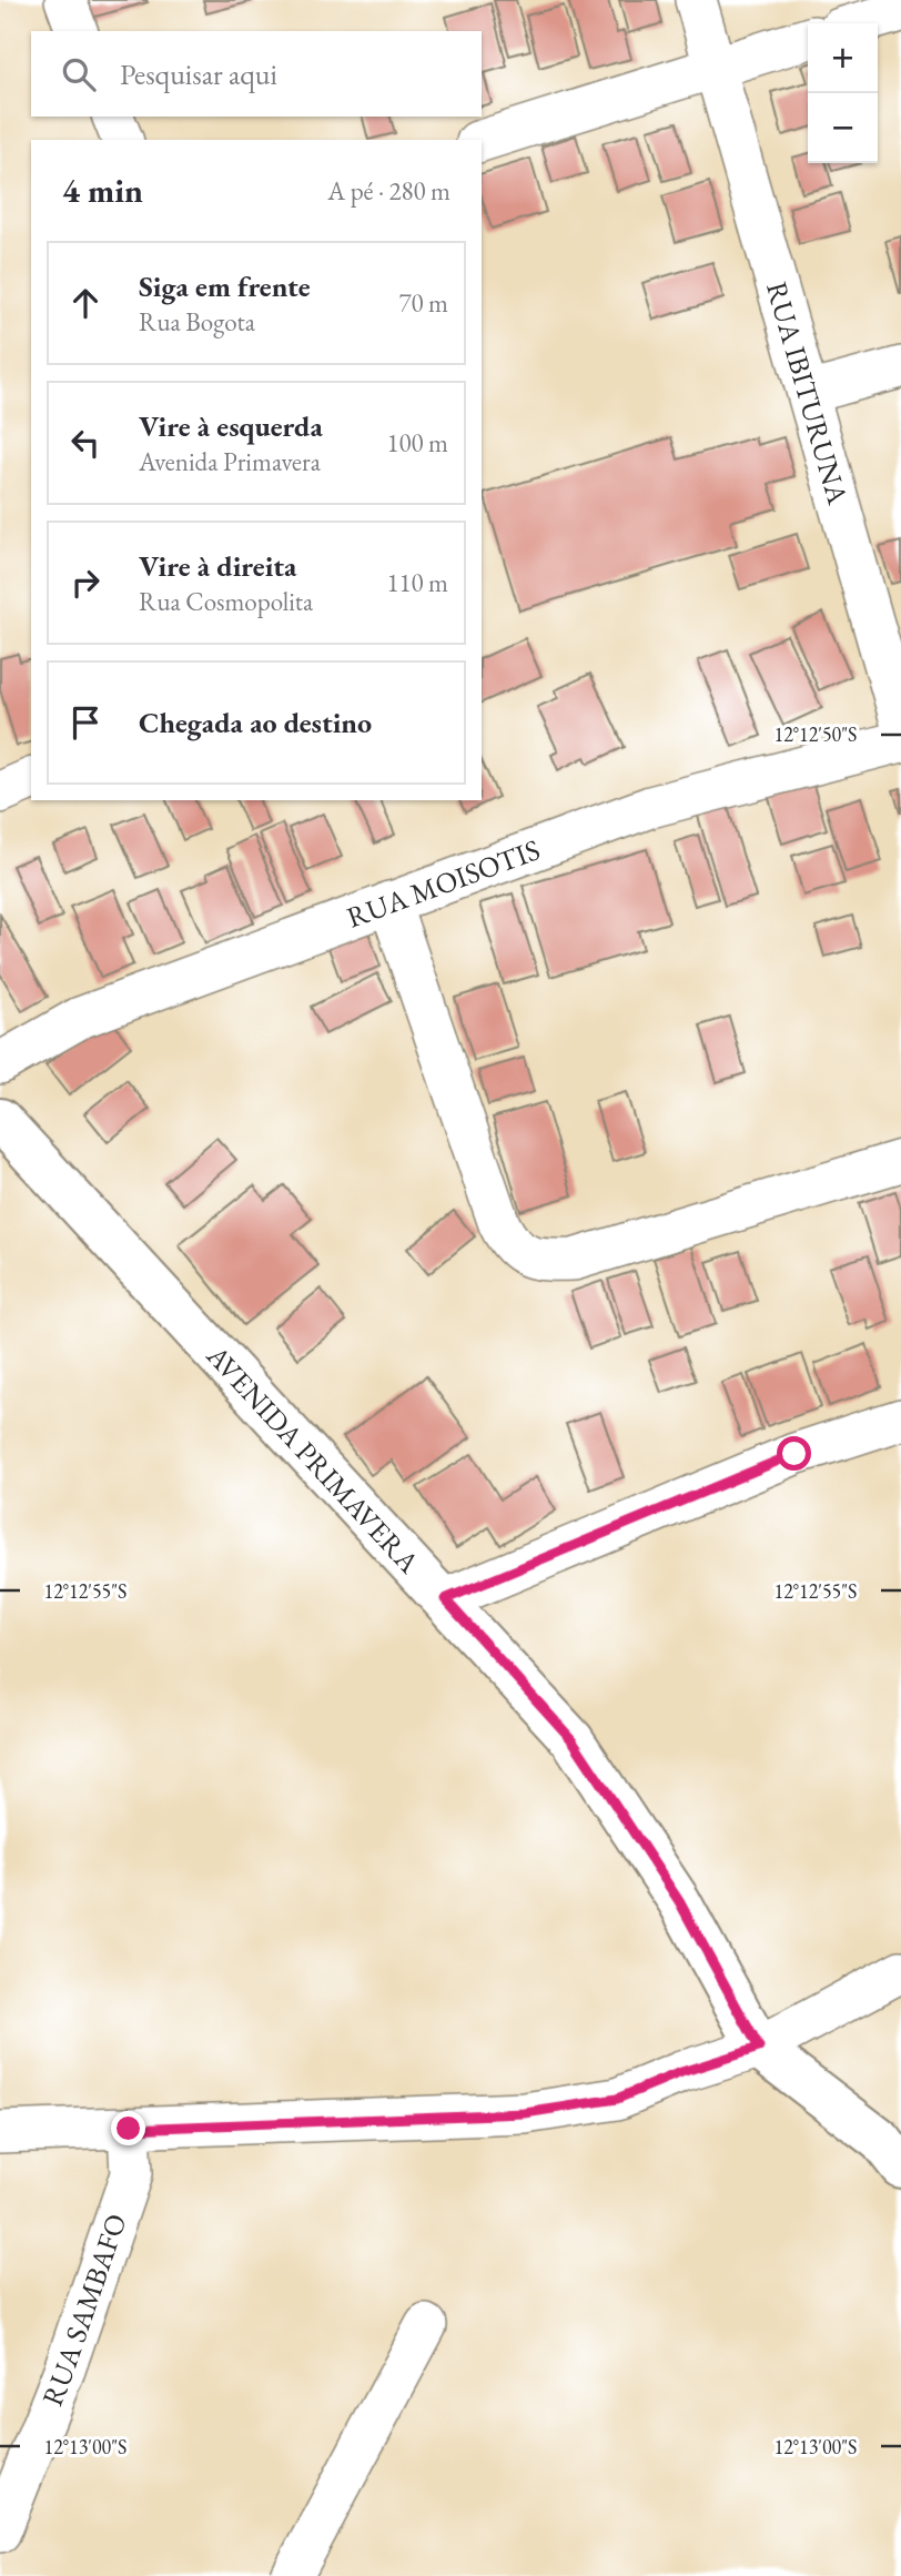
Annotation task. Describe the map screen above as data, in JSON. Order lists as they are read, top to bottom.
{
  "streets": {
    "street": [
      "RUA IBITURUNA",
      "RUA MOISOTIS",
      "AVENIDA PRIMAVERA",
      "RUA SAMBAFO"
    ]
  },
  "page": {
    "map_buttons": ["+", "−"],
    "search": "Pesquisar aqui",
    "heading": ["4 min", "A pé · 280 m"],
    "list": [
      ["Siga em frente", "Rua Bogota", "70 m"],
      ["Vire à esquerda", "Avenida Primavera", "100 m"],
      ["Vire à direita", "Rua Cosmopolita", "110 m"],
      "Chegada ao destino"
    ]
  },
  "coordinates": ["12°12'50\"S", "12°12'55\"S", "12°13'00\"S"]
}
